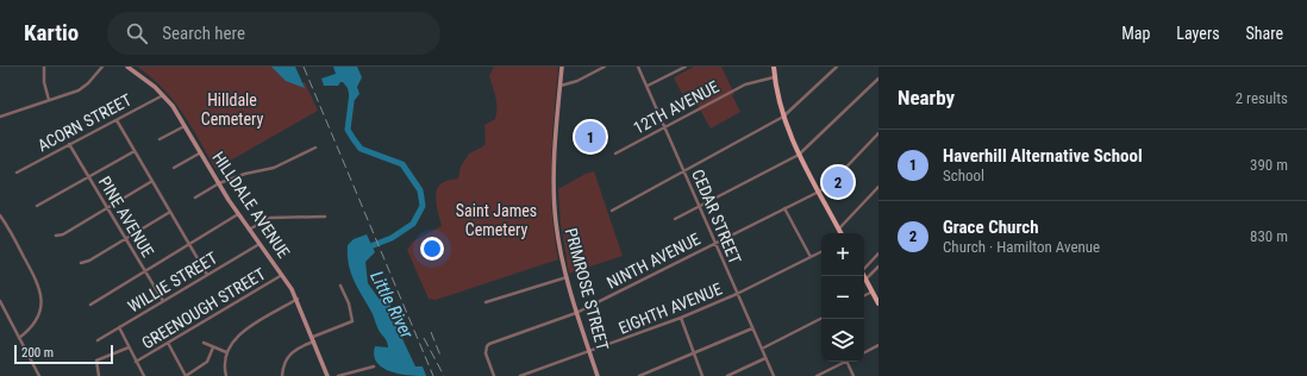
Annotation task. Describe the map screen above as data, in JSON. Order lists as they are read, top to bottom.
{
  "streets": {
    "main road": ["HILLDALE AVENUE", "PRIMROSE STREET"],
    "street": [
      "12TH AVENUE",
      "ACORN STREET",
      "PINE AVENUE",
      "CEDAR STREET",
      "NINTH AVENUE",
      "WILLIE STREET",
      "GREENOUGH STREET",
      "EIGHTH AVENUE"
    ]
  },
  "crossings": [
    ["12TH AVENUE", "CEDAR STREET"],
    ["ACORN STREET", "HILLDALE AVENUE"],
    ["ACORN STREET", "PINE AVENUE"],
    ["HILLDALE AVENUE", "WILLIE STREET"],
    ["HILLDALE AVENUE", "GREENOUGH STREET"],
    ["PINE AVENUE", "WILLIE STREET"],
    ["CEDAR STREET", "NINTH AVENUE"],
    ["CEDAR STREET", "EIGHTH AVENUE"],
    ["NINTH AVENUE", "PRIMROSE STREET"],
    ["PRIMROSE STREET", "EIGHTH AVENUE"]
  ],
  "water": ["Little River"],
  "parks": ["Hilldale Cemetery", "Saint James Cemetery"],
  "scale_bar": "200 m",
  "page": {
    "header": "Kartio",
    "search": "Search here",
    "nav": ["Map", "Layers", "Share"],
    "heading": ["Nearby", "2 results"],
    "pins": ["1", "2"],
    "list": [
      {
        "mark": "1",
        "name": "Haverhill Alternative School",
        "note": "School",
        "value": "390 m"
      },
      {
        "mark": "2",
        "name": "Grace Church",
        "note": "Church · Hamilton Avenue",
        "value": "830 m"
      }
    ],
    "map_buttons": ["+", "−"],
    "scale": "200 m"
  }
}
